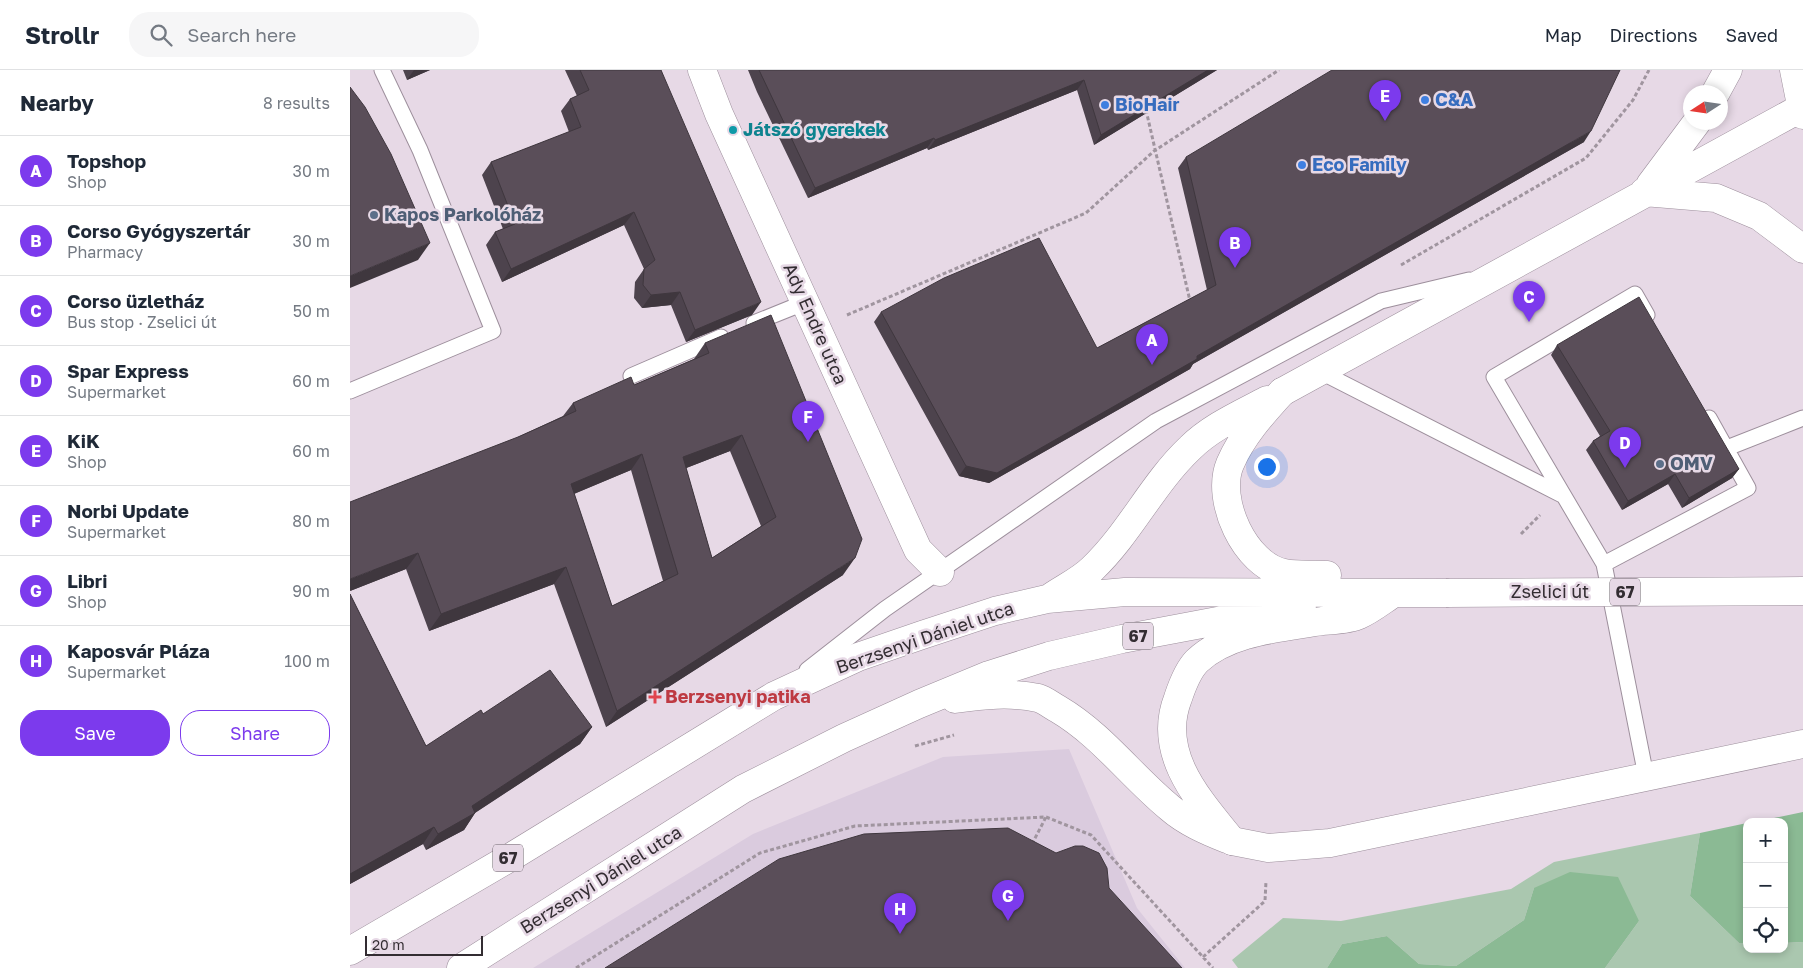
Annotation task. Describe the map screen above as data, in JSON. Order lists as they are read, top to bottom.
{
  "streets": {
    "main road": [
      "Ady Endre utca",
      "Zselici út",
      "67",
      "Berzsenyi Dániel utca"
    ]
  },
  "crossings": [
    ["Zselici út", "Berzsenyi Dániel utca"]
  ],
  "places": {
    "other": [
      "C&A",
      "BioHair",
      "Játszó gyerekek",
      "Eco Family",
      "Kapos Parkolóház",
      "OMV"
    ],
    "health": ["Berzsenyi patika"]
  },
  "scale_bar": "20 m",
  "north": "left",
  "page": {
    "header": "Strollr",
    "search": "Search here",
    "nav": ["Map", "Directions", "Saved"],
    "heading": ["Nearby", "8 results"],
    "pins": [
      "E",
      "B",
      "C",
      "A",
      "F",
      "D",
      "G",
      "H"
    ],
    "list": [
      {
        "mark": "A",
        "name": "Topshop",
        "note": "Shop",
        "value": "30 m"
      },
      {
        "mark": "B",
        "name": "Corso Gyógyszertár",
        "note": "Pharmacy",
        "value": "30 m"
      },
      {
        "mark": "C",
        "name": "Corso üzletház",
        "note": "Bus stop · Zselici út",
        "value": "50 m"
      },
      {
        "mark": "D",
        "name": "Spar Express",
        "note": "Supermarket",
        "value": "60 m"
      },
      {
        "mark": "E",
        "name": "KiK",
        "note": "Shop",
        "value": "60 m"
      },
      {
        "mark": "F",
        "name": "Norbi Update",
        "note": "Supermarket",
        "value": "80 m"
      },
      {
        "mark": "G",
        "name": "Libri",
        "note": "Shop",
        "value": "90 m"
      },
      {
        "mark": "H",
        "name": "Kaposvár Pláza",
        "note": "Supermarket",
        "value": "100 m"
      }
    ],
    "buttons": ["Save", "Share"],
    "map_buttons": ["+", "−"],
    "scale": "20 m"
  }
}
